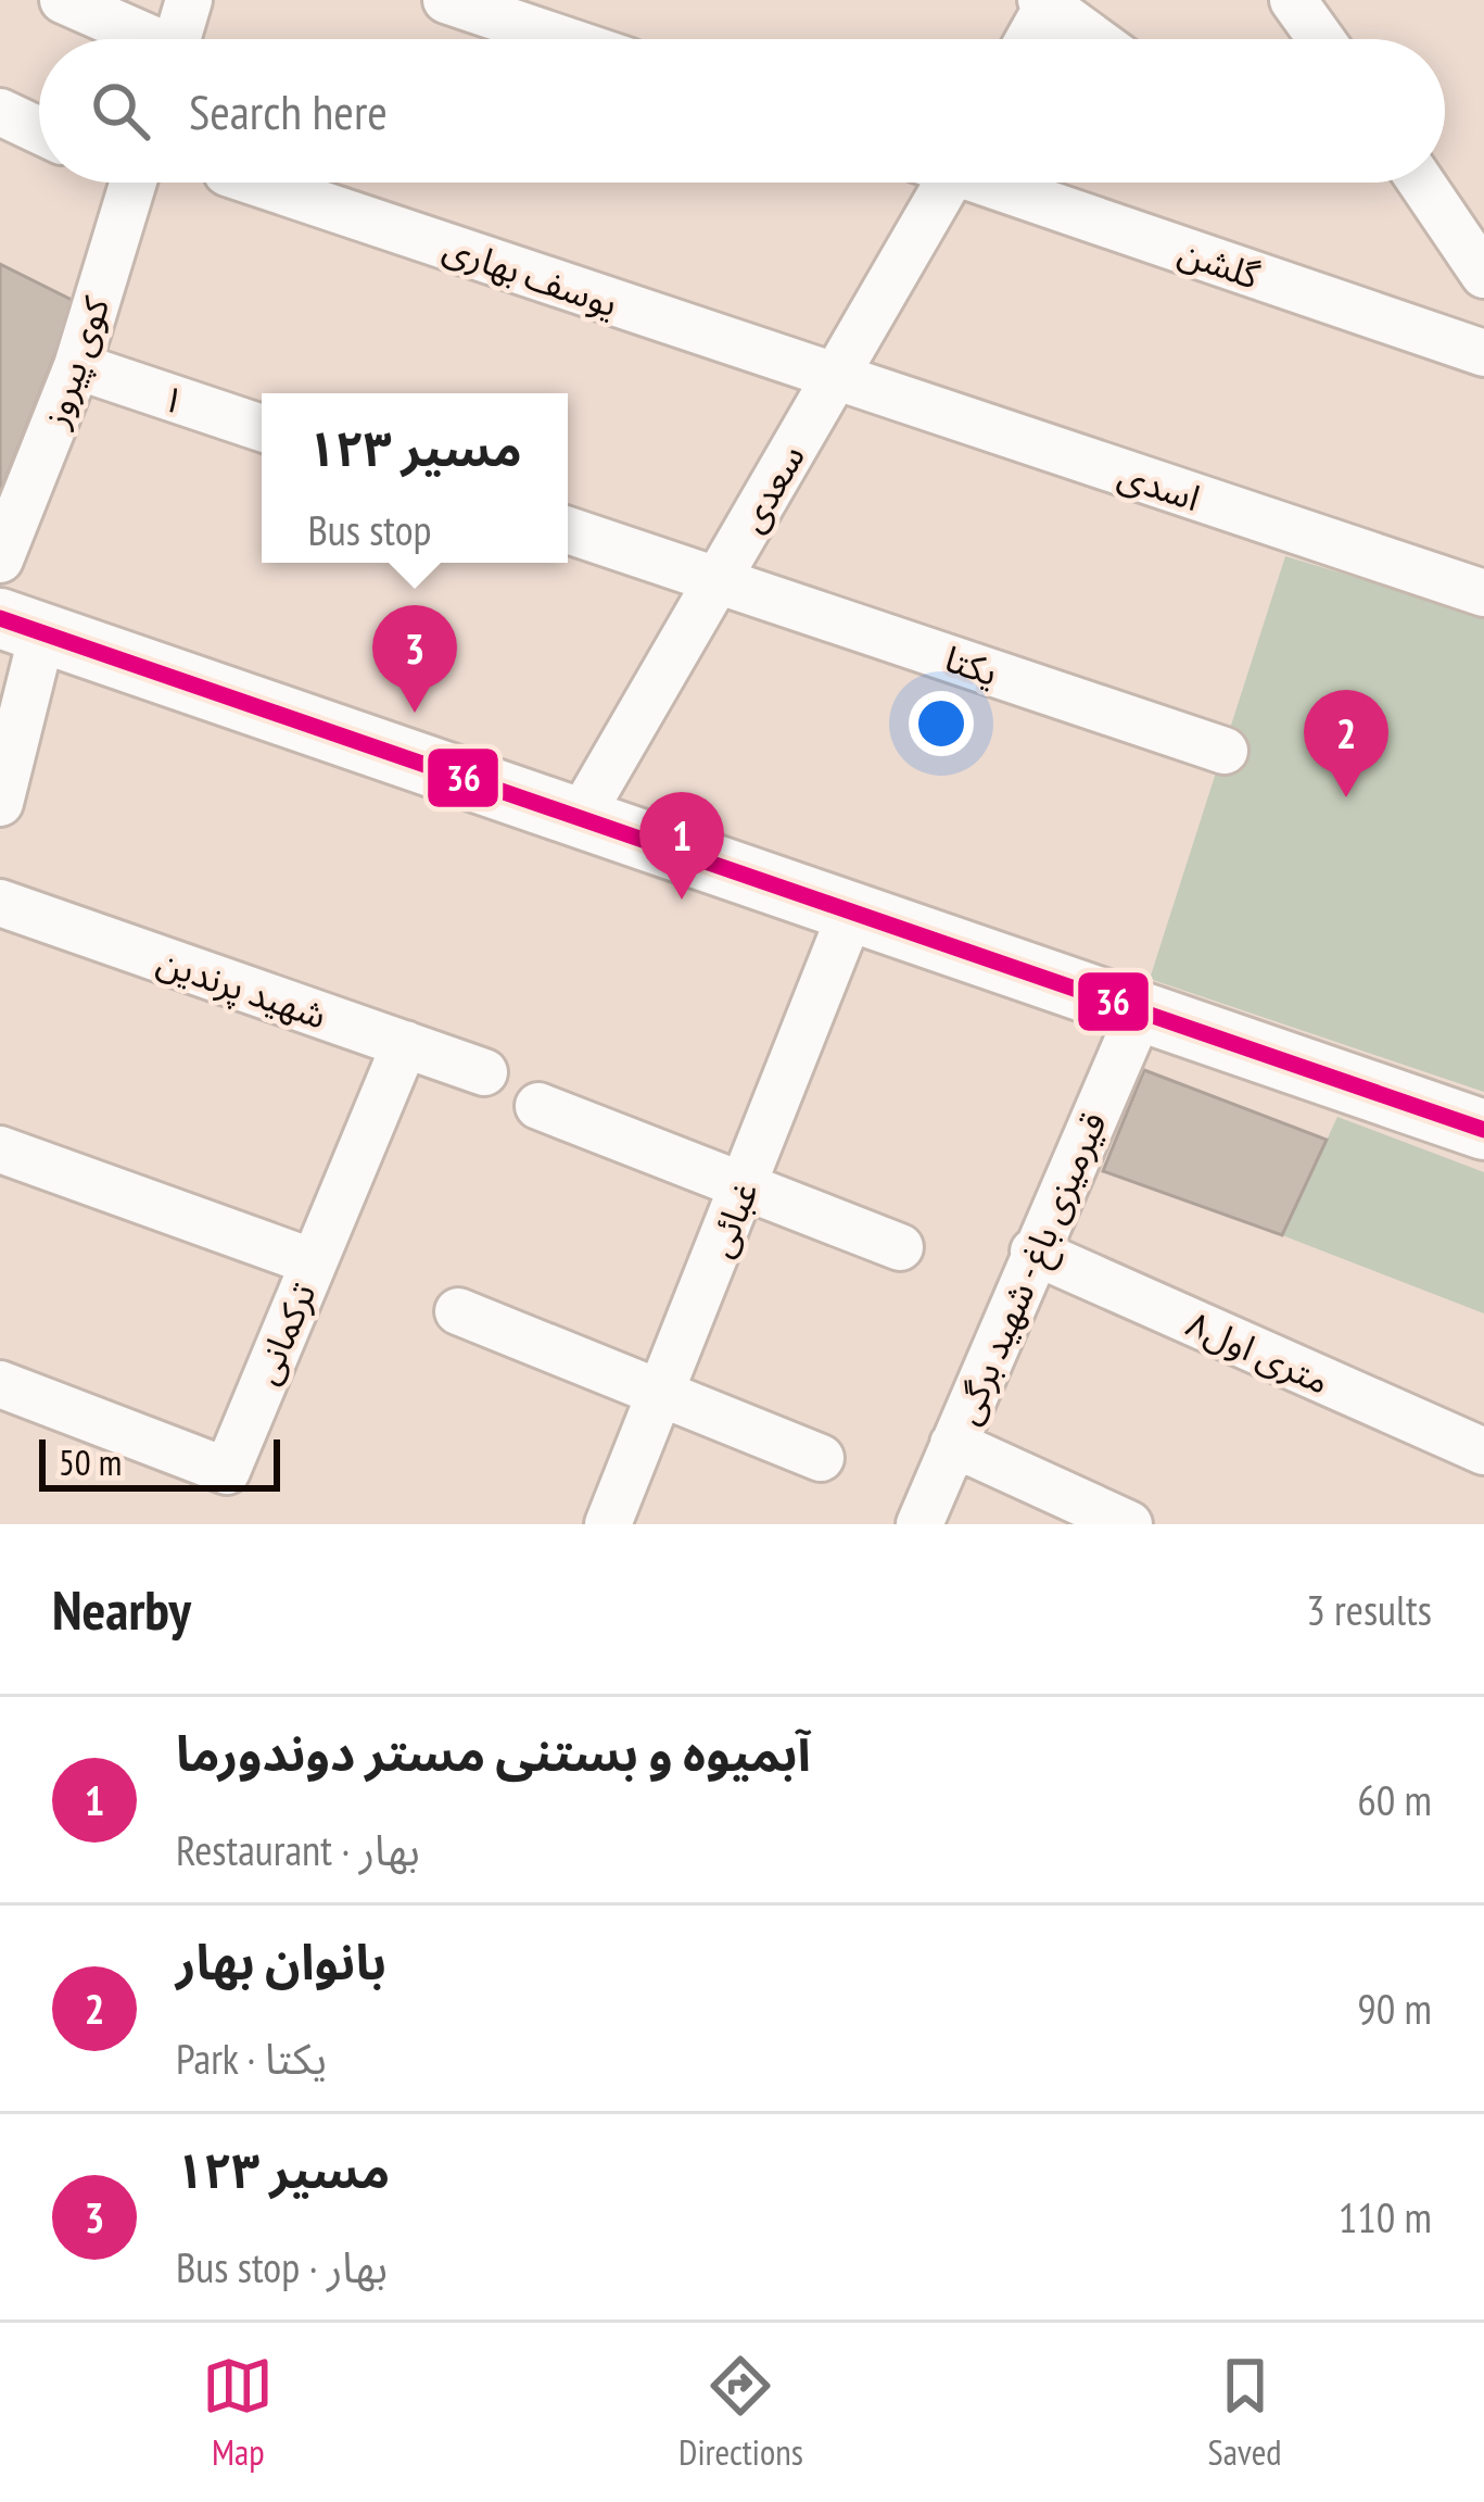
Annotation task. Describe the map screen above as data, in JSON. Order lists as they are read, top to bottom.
{
  "streets": {
    "street": [
      "گلشن",
      "یوسف بهاری",
      "کوی پیروز",
      "۱",
      "اسدی",
      "سعدی",
      "یکتا",
      "شهید پرندین",
      "غبائی",
      "قیرمیزی باغ - شهید برگی",
      "ترکمانی",
      "۸متری اول"
    ]
  },
  "crossings": [
    ["یوسف بهاری", "اسدی"],
    ["یوسف بهاری", "سعدی"],
    ["کوی پیروز", "۱"],
    ["اسدی", "سعدی"],
    ["سعدی", "یکتا"],
    ["شهید پرندین", "ترکمانی"],
    ["قیرمیزی باغ - شهید برگی", "۸متری اول"]
  ],
  "lines": ["transit line 36"],
  "scale_bar": "50 m",
  "page": {
    "search": "Search here",
    "popup": ["مسیر ۱۲۳", "Bus stop"],
    "pins": ["3", "2", "1"],
    "scale": "50 m",
    "heading": ["Nearby", "3 results"],
    "list": [
      {
        "mark": "1",
        "name": "آبمیوه و بستنی مستر دوندورما",
        "note": "Restaurant · بهار",
        "value": "60 m"
      },
      {
        "mark": "2",
        "name": "بانوان بهار",
        "note": "Park · یکتا",
        "value": "90 m"
      },
      {
        "mark": "3",
        "name": "مسیر ۱۲۳",
        "note": "Bus stop · بهار",
        "value": "110 m"
      }
    ],
    "nav": ["Map", "Directions", "Saved"]
  }
}
